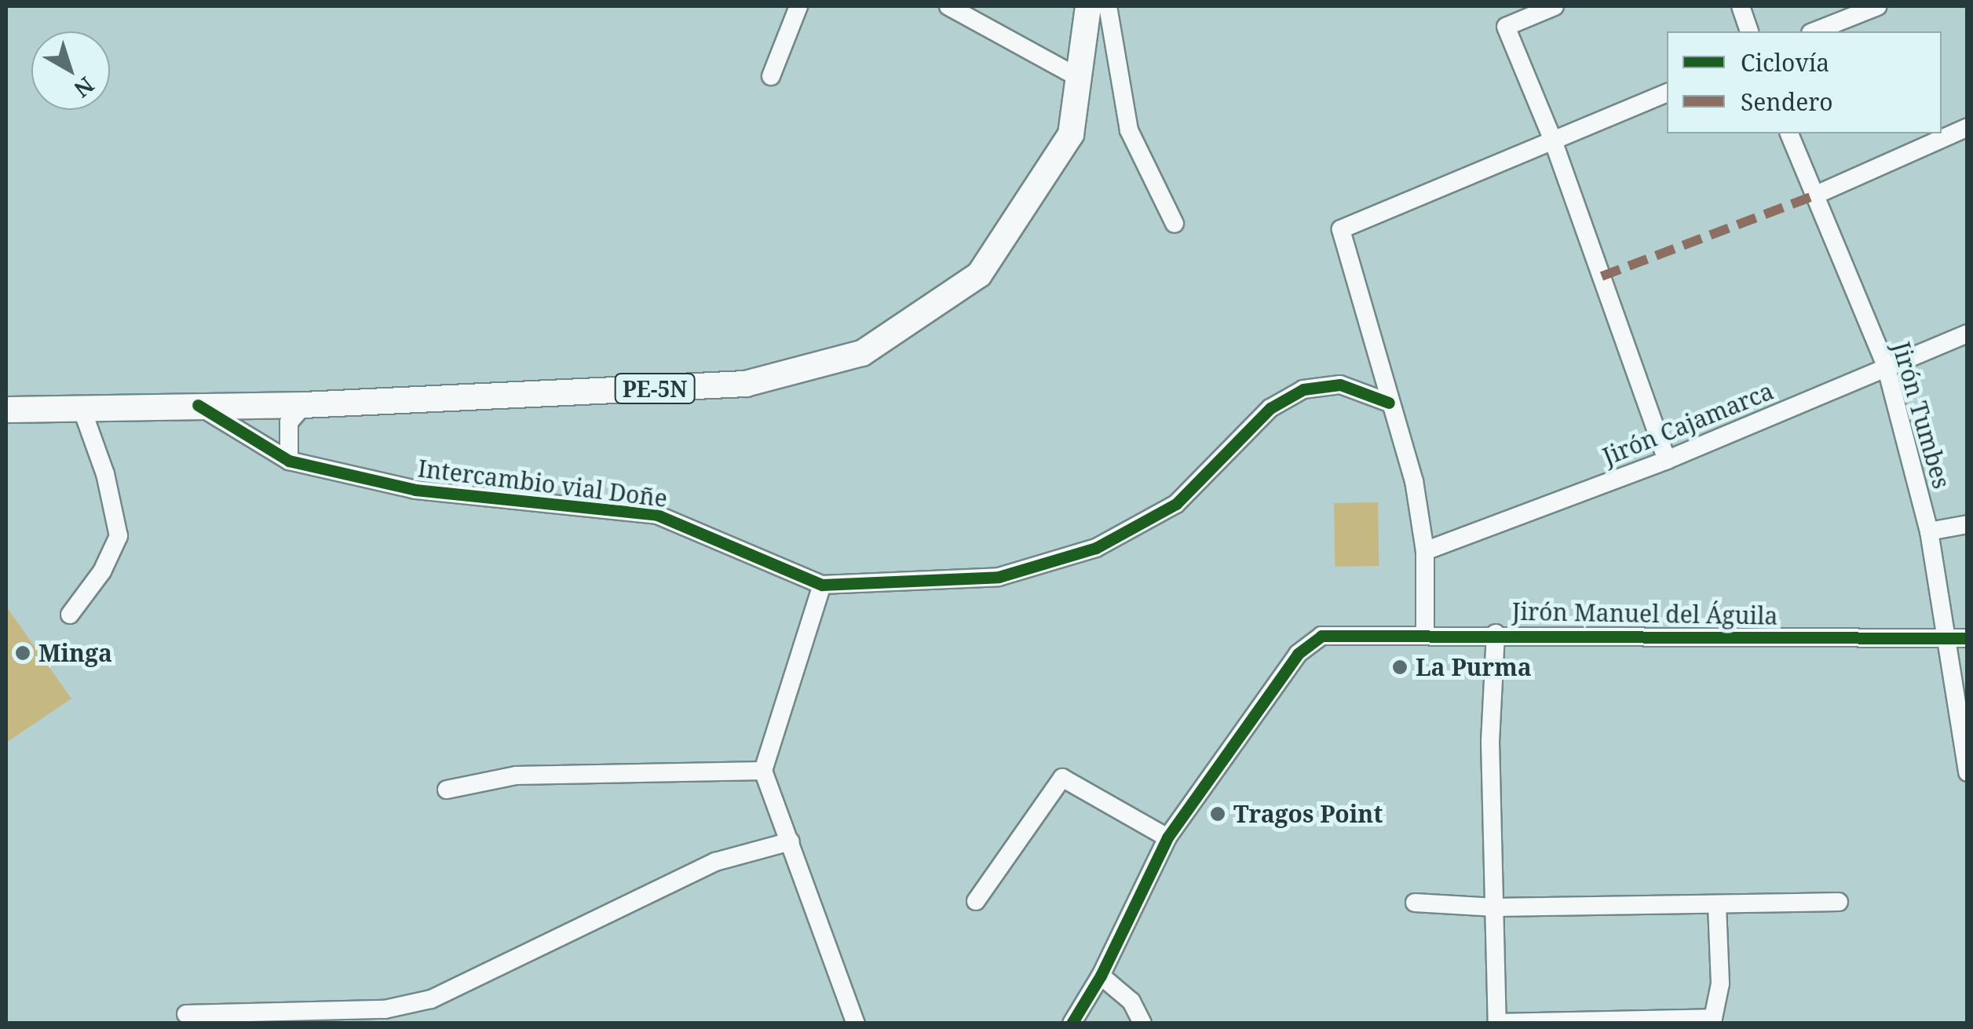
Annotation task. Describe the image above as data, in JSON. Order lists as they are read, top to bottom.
{
  "streets": {
    "highway": ["PE-5N"],
    "street": [
      "Jirón Tumbes",
      "Jirón Cajamarca",
      "Intercambio vial Doñe",
      "Jirón Manuel del Águila"
    ]
  },
  "crossings": [
    ["PE-5N", "Intercambio vial Doñe"],
    ["Jirón Tumbes", "Jirón Cajamarca"],
    ["Jirón Tumbes", "Jirón Manuel del Águila"]
  ],
  "places": ["Minga", "La Purma", "Tragos Point"],
  "legend": ["Ciclovía", "Sendero"],
  "north": "bottom right"
}
